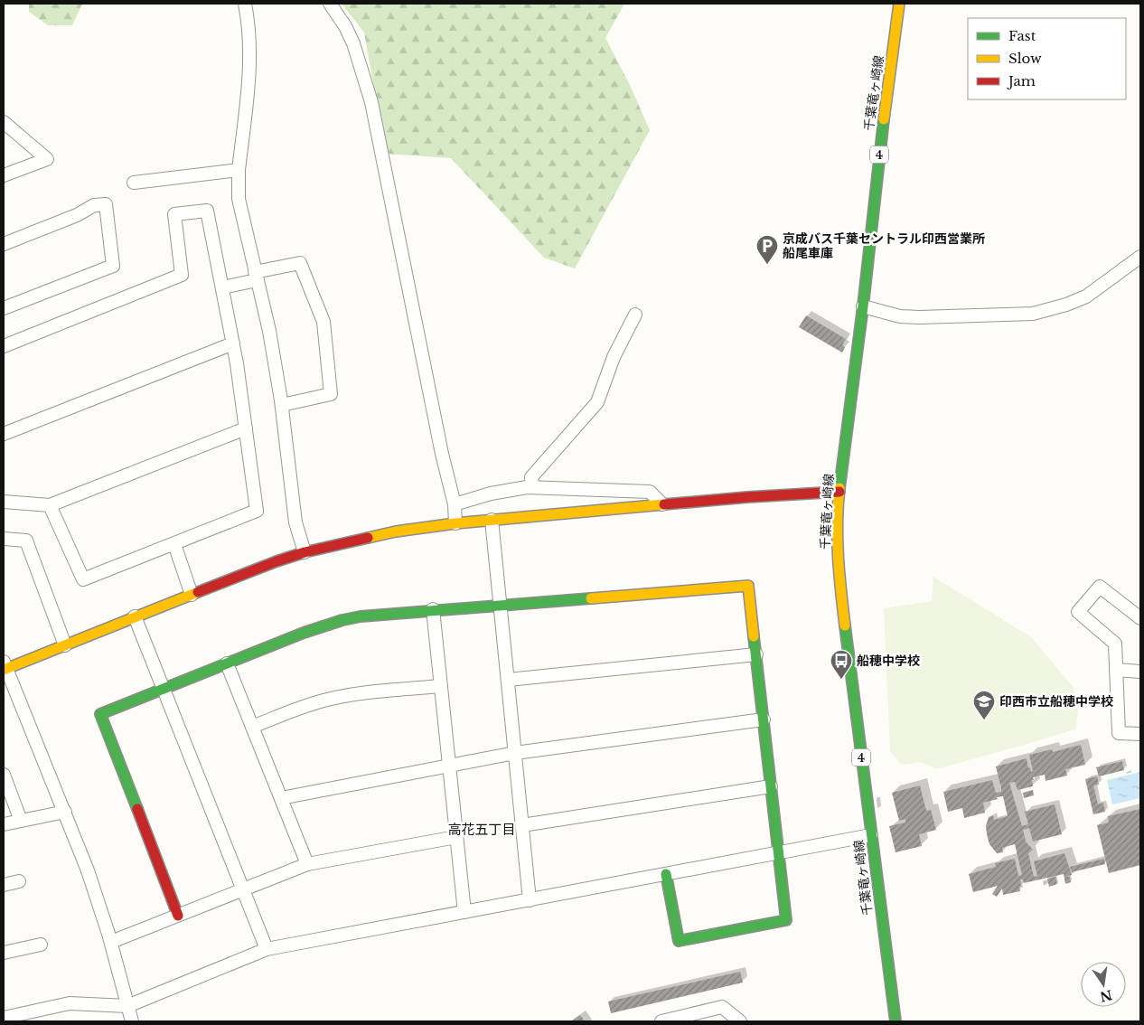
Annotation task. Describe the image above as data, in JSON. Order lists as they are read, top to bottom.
{
  "streets": {
    "street": ["千葉竜ヶ崎線", "4"]
  },
  "districts": ["高花五丁目"],
  "places": {
    "parking": ["京成バス千葉セントラル印西営業所 船尾車庫"],
    "bus stop": ["船穂中学校"],
    "school or university": ["印西市立船穂中学校"]
  },
  "legend": ["Fast", "Slow", "Jam"],
  "north": "bottom"
}
